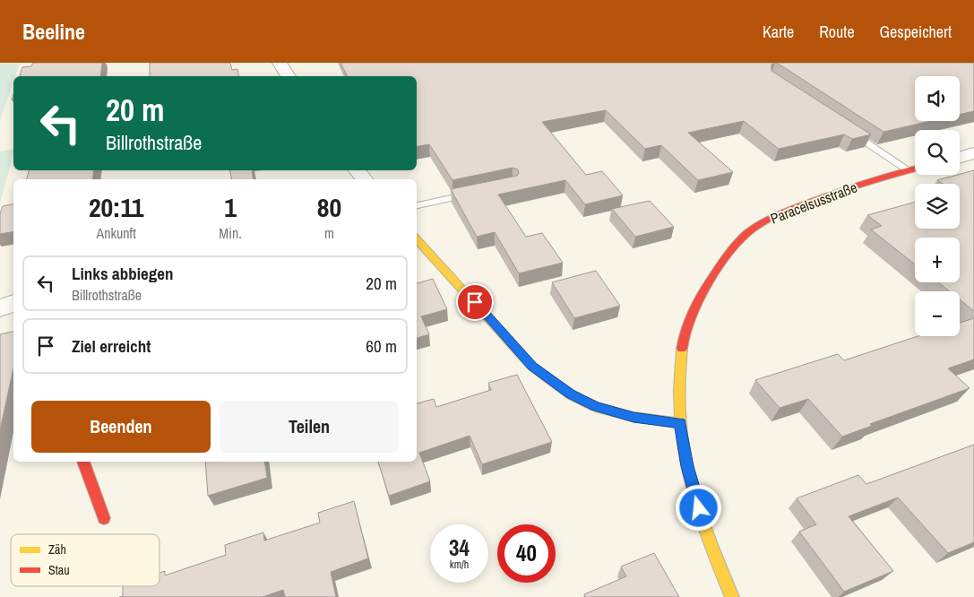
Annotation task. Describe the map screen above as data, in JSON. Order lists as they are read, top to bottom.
{
  "streets": {
    "street": ["Paracelsusstraße"]
  },
  "legend": ["Zäh", "Stau"],
  "page": {
    "header": "Beeline",
    "nav": ["Karte", "Route", "Gespeichert"],
    "map_buttons": ["+", "−"],
    "turn": ["20 m", "Billrothstraße"],
    "eta": [
      "20:11",
      "Ankunft",
      "1",
      "Min.",
      "80",
      "m"
    ],
    "list": [
      {
        "name": "Links abbiegen",
        "note": "Billrothstraße",
        "value": "20 m"
      },
      {
        "name": "Ziel erreicht",
        "value": "60 m"
      }
    ],
    "buttons": ["Beenden", "Teilen"],
    "speed": "34 km/h",
    "limit": "40"
  }
}
